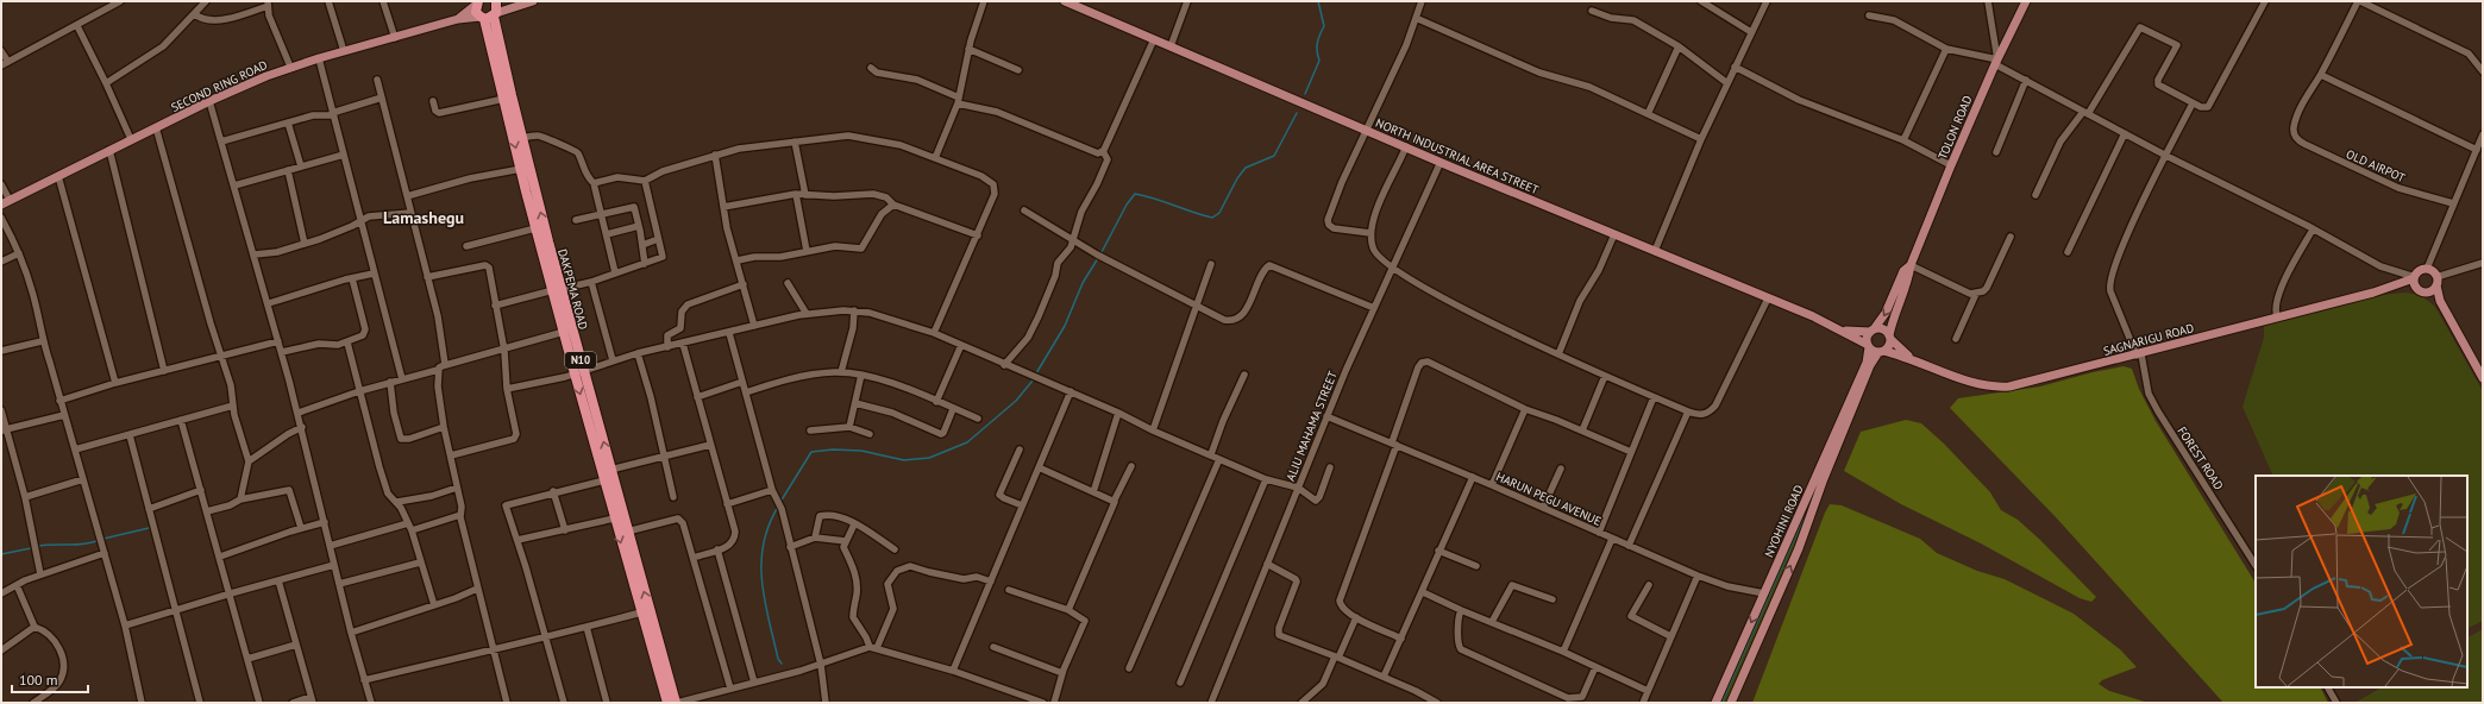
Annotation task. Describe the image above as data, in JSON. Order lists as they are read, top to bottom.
{
  "streets": {
    "highway": ["DAKPEMA ROAD", "N10"],
    "main road": [
      "SECOND RING ROAD",
      "TOLON ROAD",
      "NORTH INDUSTRIAL AREA STREET",
      "SAGNARIGU ROAD",
      "NYOHINI ROAD"
    ],
    "street": [
      "OLD AIRPOT",
      "ALIU MAHAMA STREET",
      "FOREST ROAD",
      "HARUN PEGU AVENUE"
    ]
  },
  "crossings": [
    ["SECOND RING ROAD", "DAKPEMA ROAD"],
    ["SECOND RING ROAD", "N10"],
    ["NORTH INDUSTRIAL AREA STREET", "SAGNARIGU ROAD"],
    ["NORTH INDUSTRIAL AREA STREET", "ALIU MAHAMA STREET"],
    ["NORTH INDUSTRIAL AREA STREET", "NYOHINI ROAD"],
    ["DAKPEMA ROAD", "N10"],
    ["SAGNARIGU ROAD", "FOREST ROAD"],
    ["SAGNARIGU ROAD", "NYOHINI ROAD"],
    ["ALIU MAHAMA STREET", "HARUN PEGU AVENUE"],
    ["HARUN PEGU AVENUE", "NYOHINI ROAD"]
  ],
  "districts": ["Lamashegu"],
  "scale_bar": "100 m"
}
